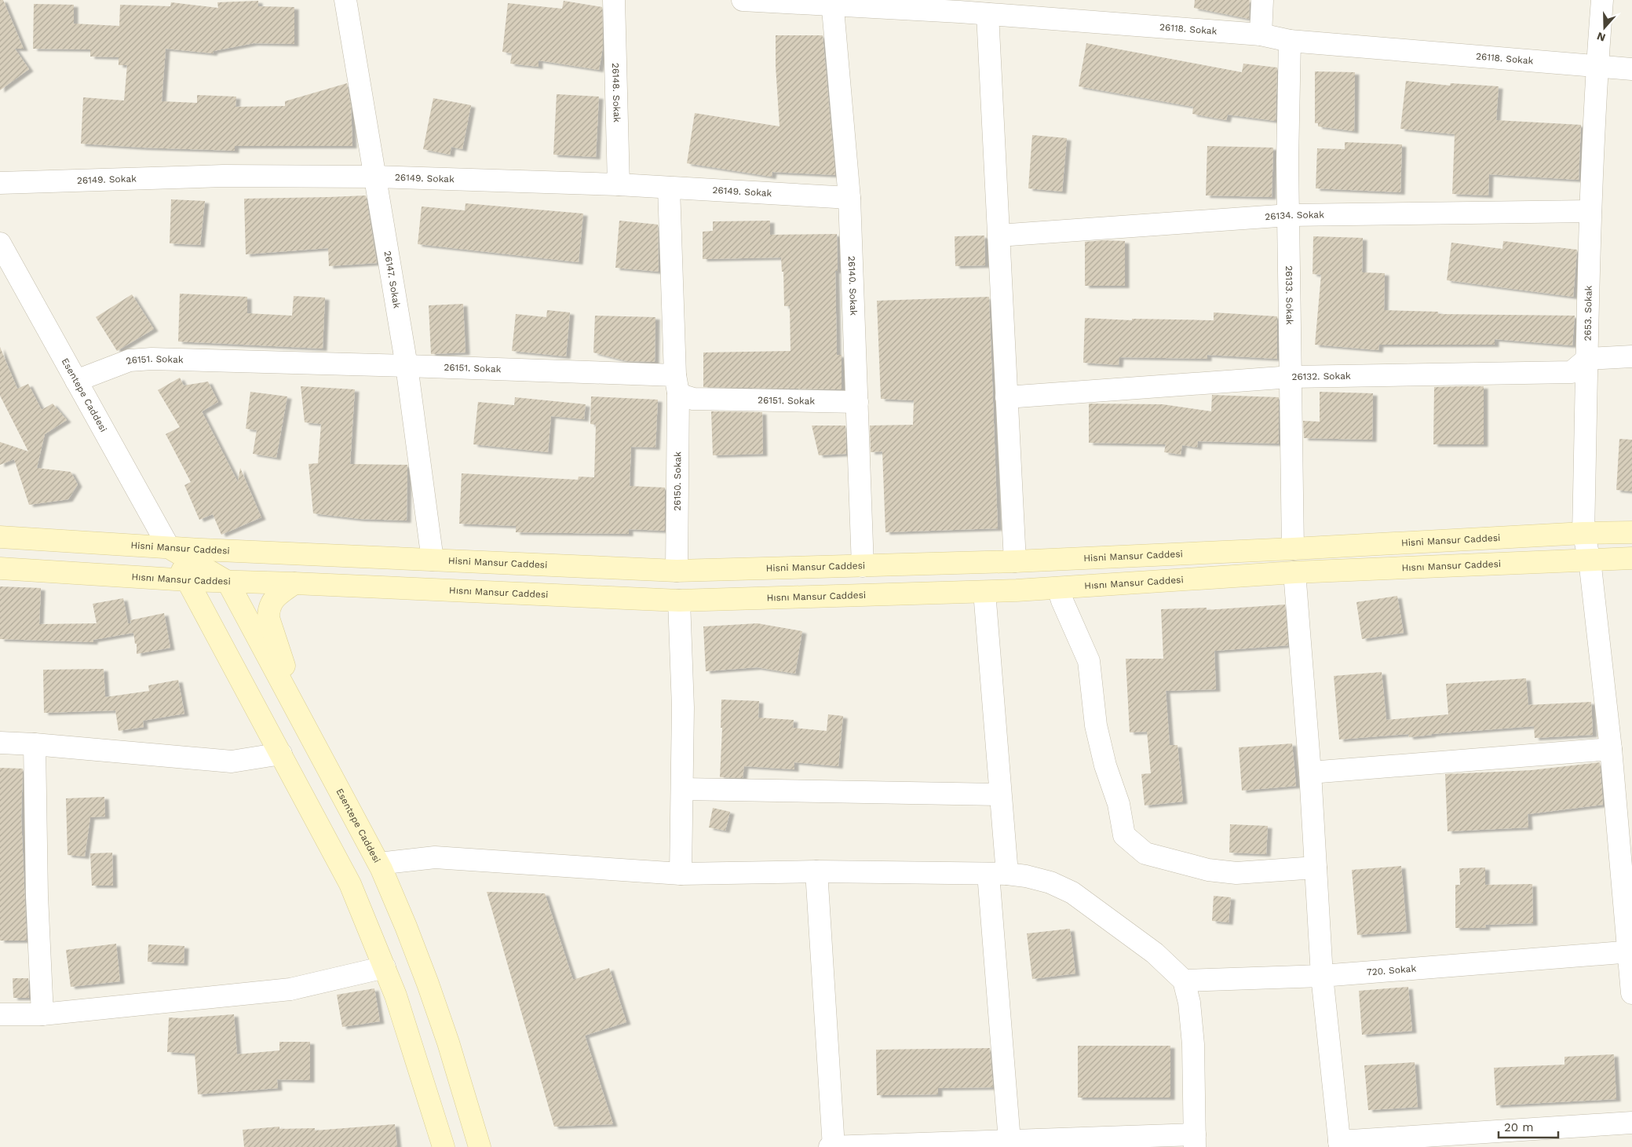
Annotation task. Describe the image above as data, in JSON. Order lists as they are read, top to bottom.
{
  "streets": {
    "main road": ["Esentepe Caddesi", "Hisni Mansur Caddesi", "Hısnı Mansur Caddesi"],
    "street": [
      "26118. Sokak",
      "26148. Sokak",
      "26149. Sokak",
      "26134. Sokak",
      "26147. Sokak",
      "26140. Sokak",
      "26133. Sokak",
      "2653. Sokak",
      "26151. Sokak",
      "26132. Sokak",
      "26150. Sokak",
      "720. Sokak"
    ]
  },
  "crossings": [
    ["26118. Sokak", "26140. Sokak"],
    ["26118. Sokak", "26133. Sokak"],
    ["26118. Sokak", "2653. Sokak"],
    ["26148. Sokak", "26149. Sokak"],
    ["26149. Sokak", "26147. Sokak"],
    ["26149. Sokak", "26140. Sokak"],
    ["26149. Sokak", "26150. Sokak"],
    ["26134. Sokak", "26133. Sokak"],
    ["26134. Sokak", "2653. Sokak"],
    ["26147. Sokak", "26151. Sokak"],
    ["26147. Sokak", "Hisni Mansur Caddesi"],
    ["26140. Sokak", "26151. Sokak"],
    ["26140. Sokak", "Hisni Mansur Caddesi"],
    ["26133. Sokak", "26132. Sokak"],
    ["26133. Sokak", "Hisni Mansur Caddesi"],
    ["2653. Sokak", "26132. Sokak"],
    ["2653. Sokak", "Hisni Mansur Caddesi"],
    ["2653. Sokak", "Hısnı Mansur Caddesi"],
    ["2653. Sokak", "720. Sokak"],
    ["26151. Sokak", "Esentepe Caddesi"],
    ["26151. Sokak", "26150. Sokak"],
    ["Esentepe Caddesi", "Hisni Mansur Caddesi"],
    ["Esentepe Caddesi", "Hısnı Mansur Caddesi"],
    ["26150. Sokak", "Hisni Mansur Caddesi"]
  ],
  "scale_bar": "20 m",
  "north": "bottom"
}
